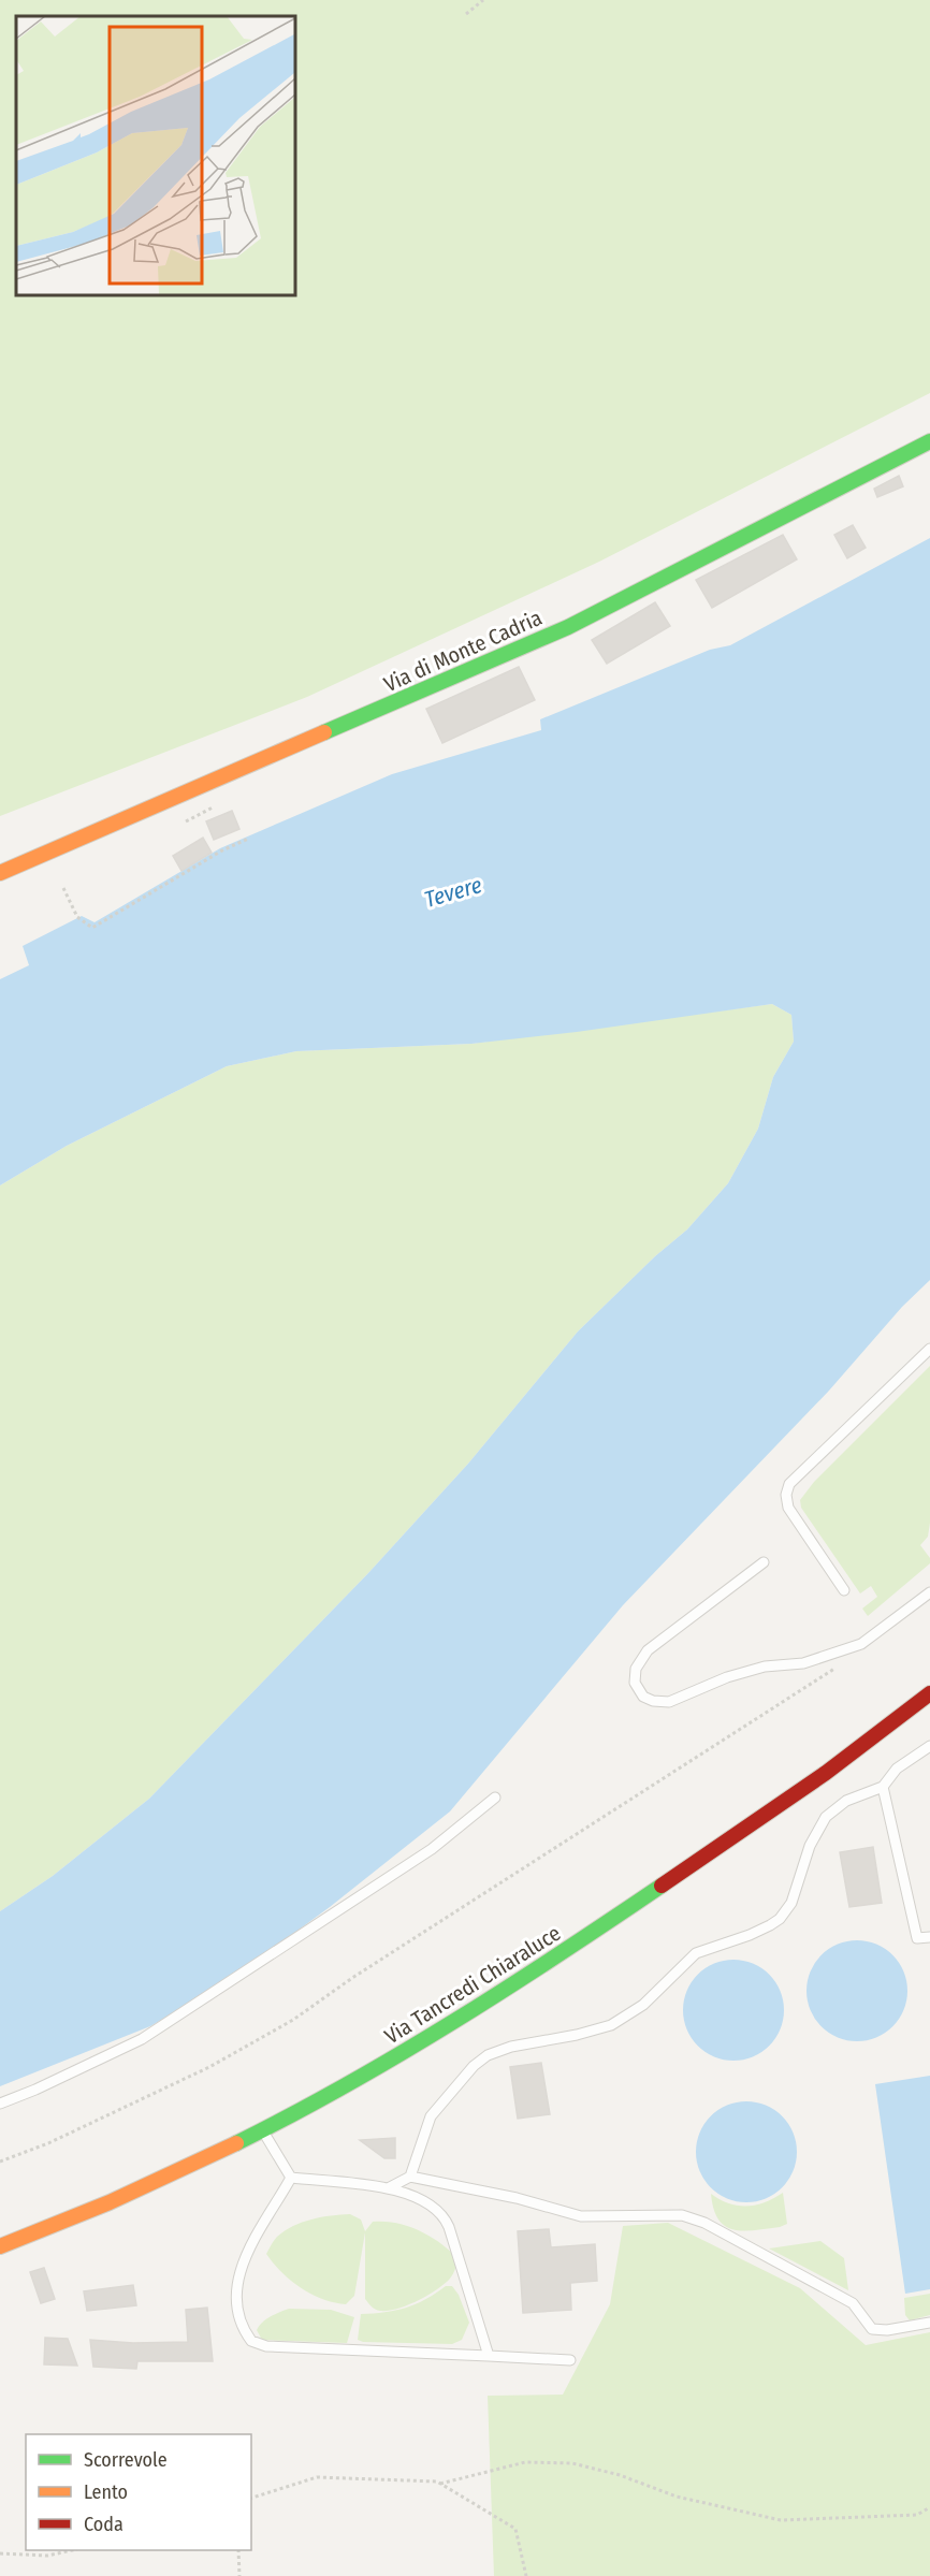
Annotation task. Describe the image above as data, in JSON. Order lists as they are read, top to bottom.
{
  "streets": {
    "street": ["Via di Monte Cadria", "Via Tancredi Chiaraluce"]
  },
  "water": ["Tevere"],
  "legend": ["Scorrevole", "Lento", "Coda"]
}
